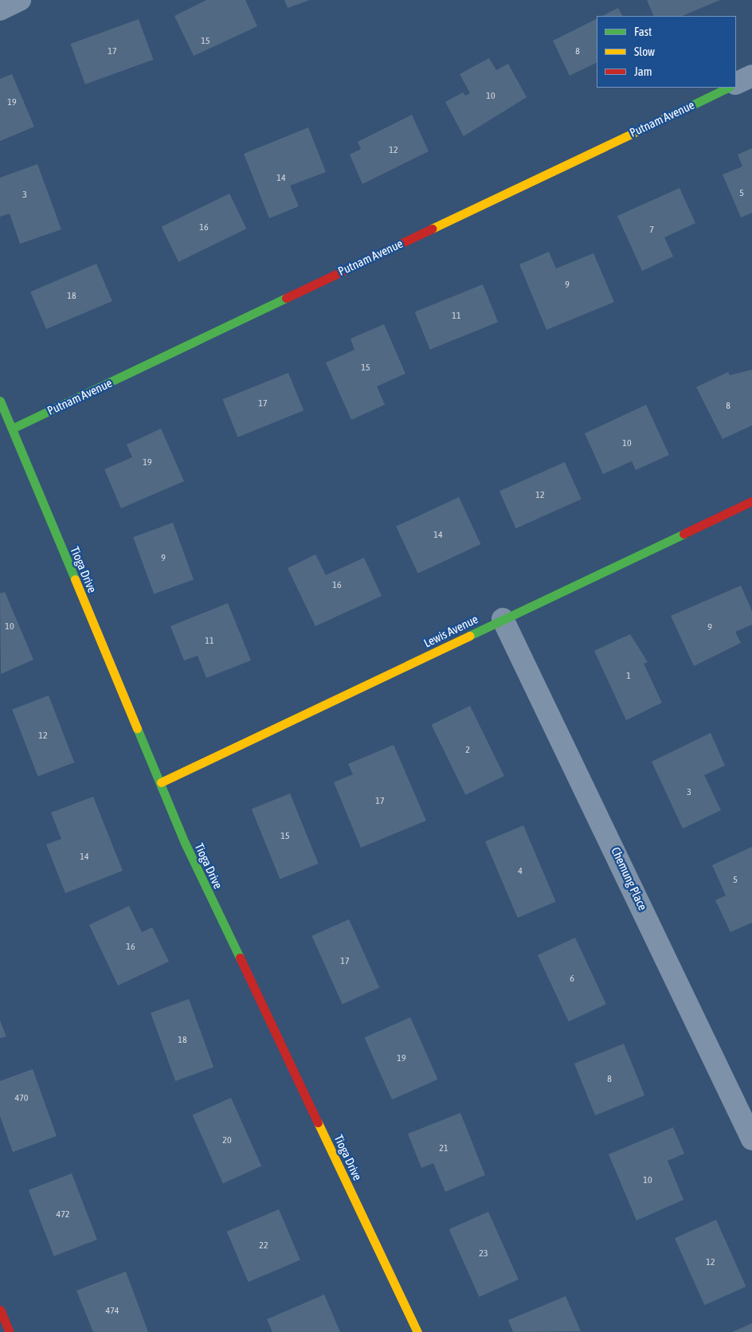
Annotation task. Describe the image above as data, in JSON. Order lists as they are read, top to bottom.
{
  "streets": {
    "street": [
      "Putnam Avenue",
      "Tioga Drive",
      "Lewis Avenue",
      "Chemung Place"
    ]
  },
  "crossings": [
    ["Putnam Avenue", "Tioga Drive"],
    ["Tioga Drive", "Lewis Avenue"],
    ["Lewis Avenue", "Chemung Place"]
  ],
  "house_numbers": [
    "15",
    "17",
    "8",
    "10",
    "19",
    "12",
    "14",
    "5",
    "3",
    "16",
    "7",
    "9",
    "18",
    "11",
    "15",
    "17",
    "8",
    "10",
    "19",
    "12",
    "14",
    "9",
    "16",
    "10",
    "9",
    "11",
    "1",
    "12",
    "2",
    "3",
    "17",
    "15",
    "14",
    "4",
    "5",
    "16",
    "17",
    "6",
    "18",
    "19",
    "8",
    "470",
    "20",
    "21",
    "10",
    "472",
    "22",
    "23",
    "12",
    "474"
  ],
  "legend": ["Fast", "Slow", "Jam"]
}
